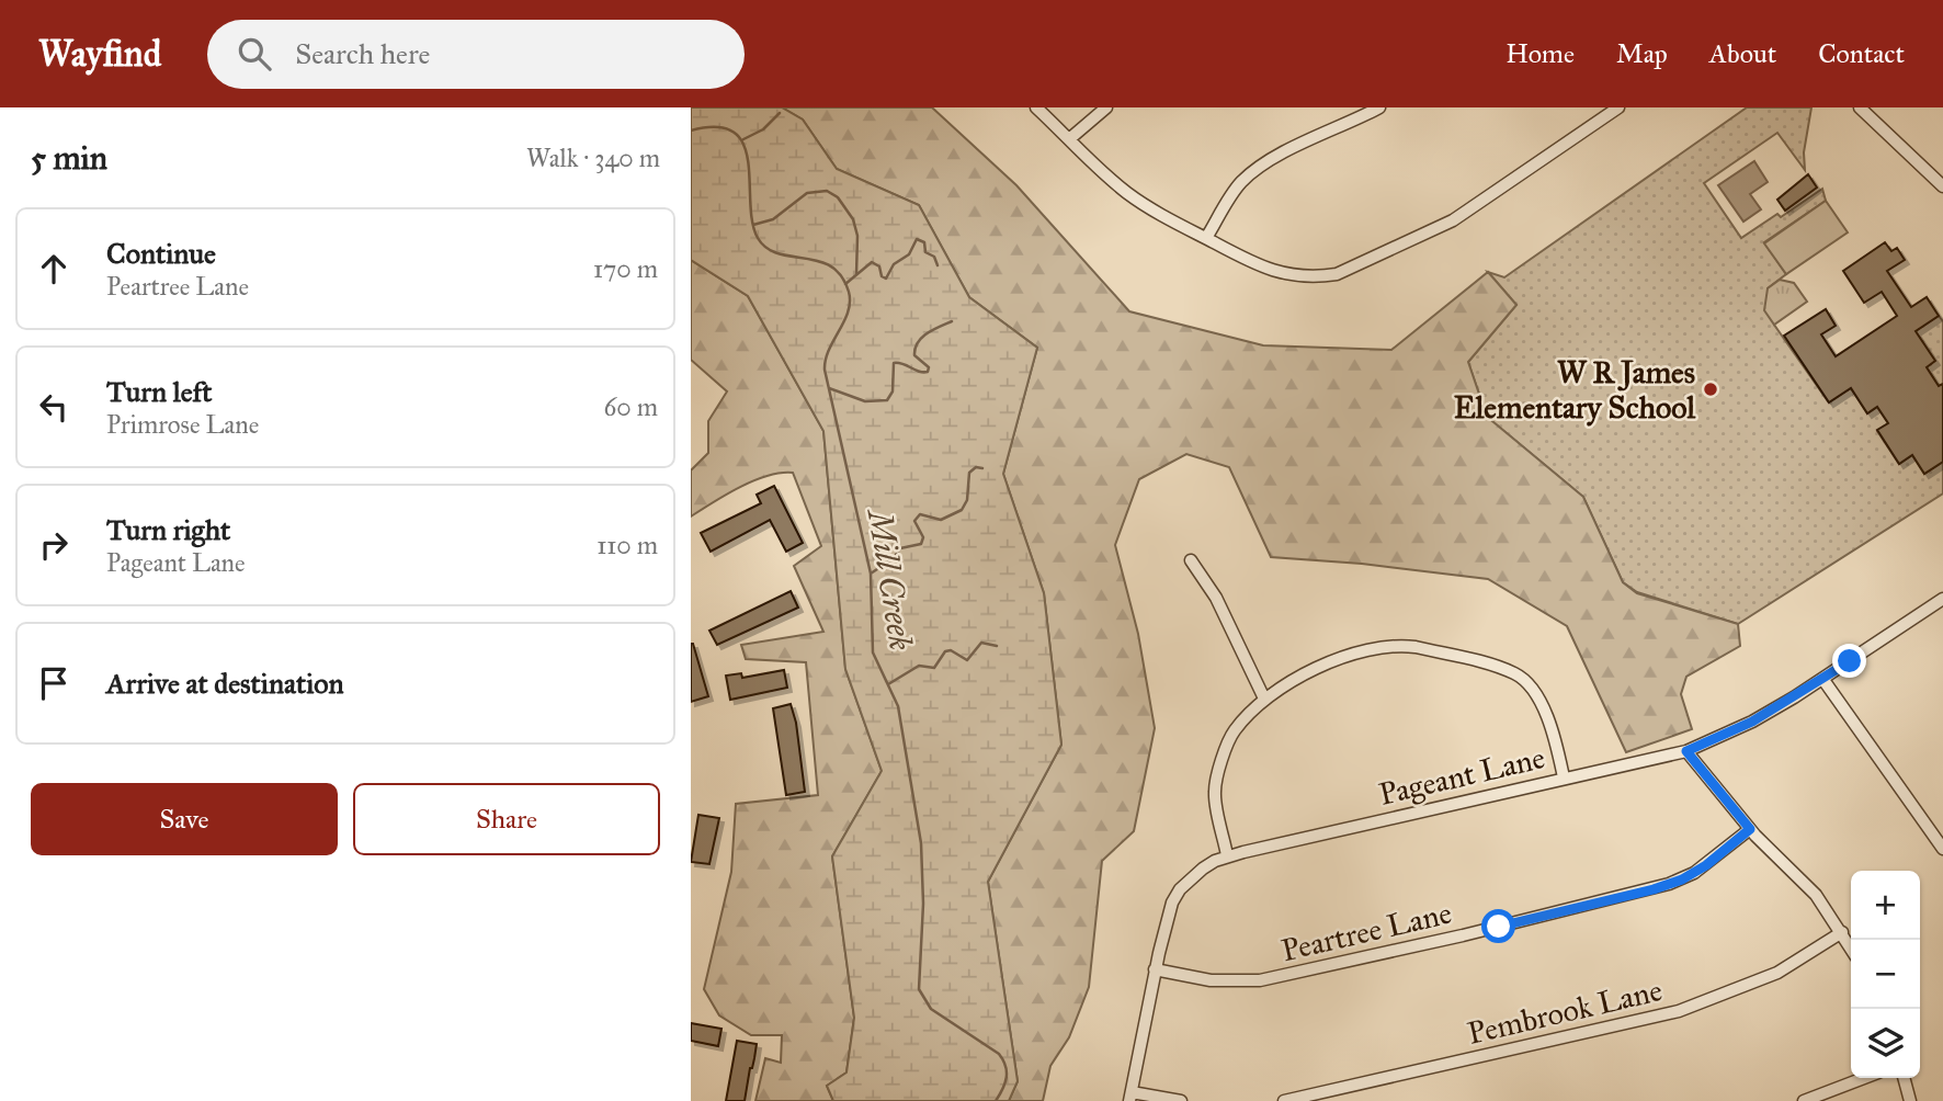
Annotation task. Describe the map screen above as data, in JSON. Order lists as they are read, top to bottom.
{
  "streets": {
    "street": ["Pageant Lane", "Peartree Lane", "Pembrook Lane"]
  },
  "crossings": [
    ["Pageant Lane", "Peartree Lane"]
  ],
  "water": ["Mill Creek"],
  "places": ["W R James Elementary School"],
  "page": {
    "header": "Wayfind",
    "search": "Search here",
    "nav": [
      "Home",
      "Map",
      "About",
      "Contact"
    ],
    "heading": ["5 min", "Walk · 340 m"],
    "list": [
      ["Continue", "Peartree Lane", "170 m"],
      ["Turn left", "Primrose Lane", "60 m"],
      ["Turn right", "Pageant Lane", "110 m"],
      "Arrive at destination"
    ],
    "buttons": ["Save", "Share"],
    "map_buttons": ["+", "−"]
  }
}
